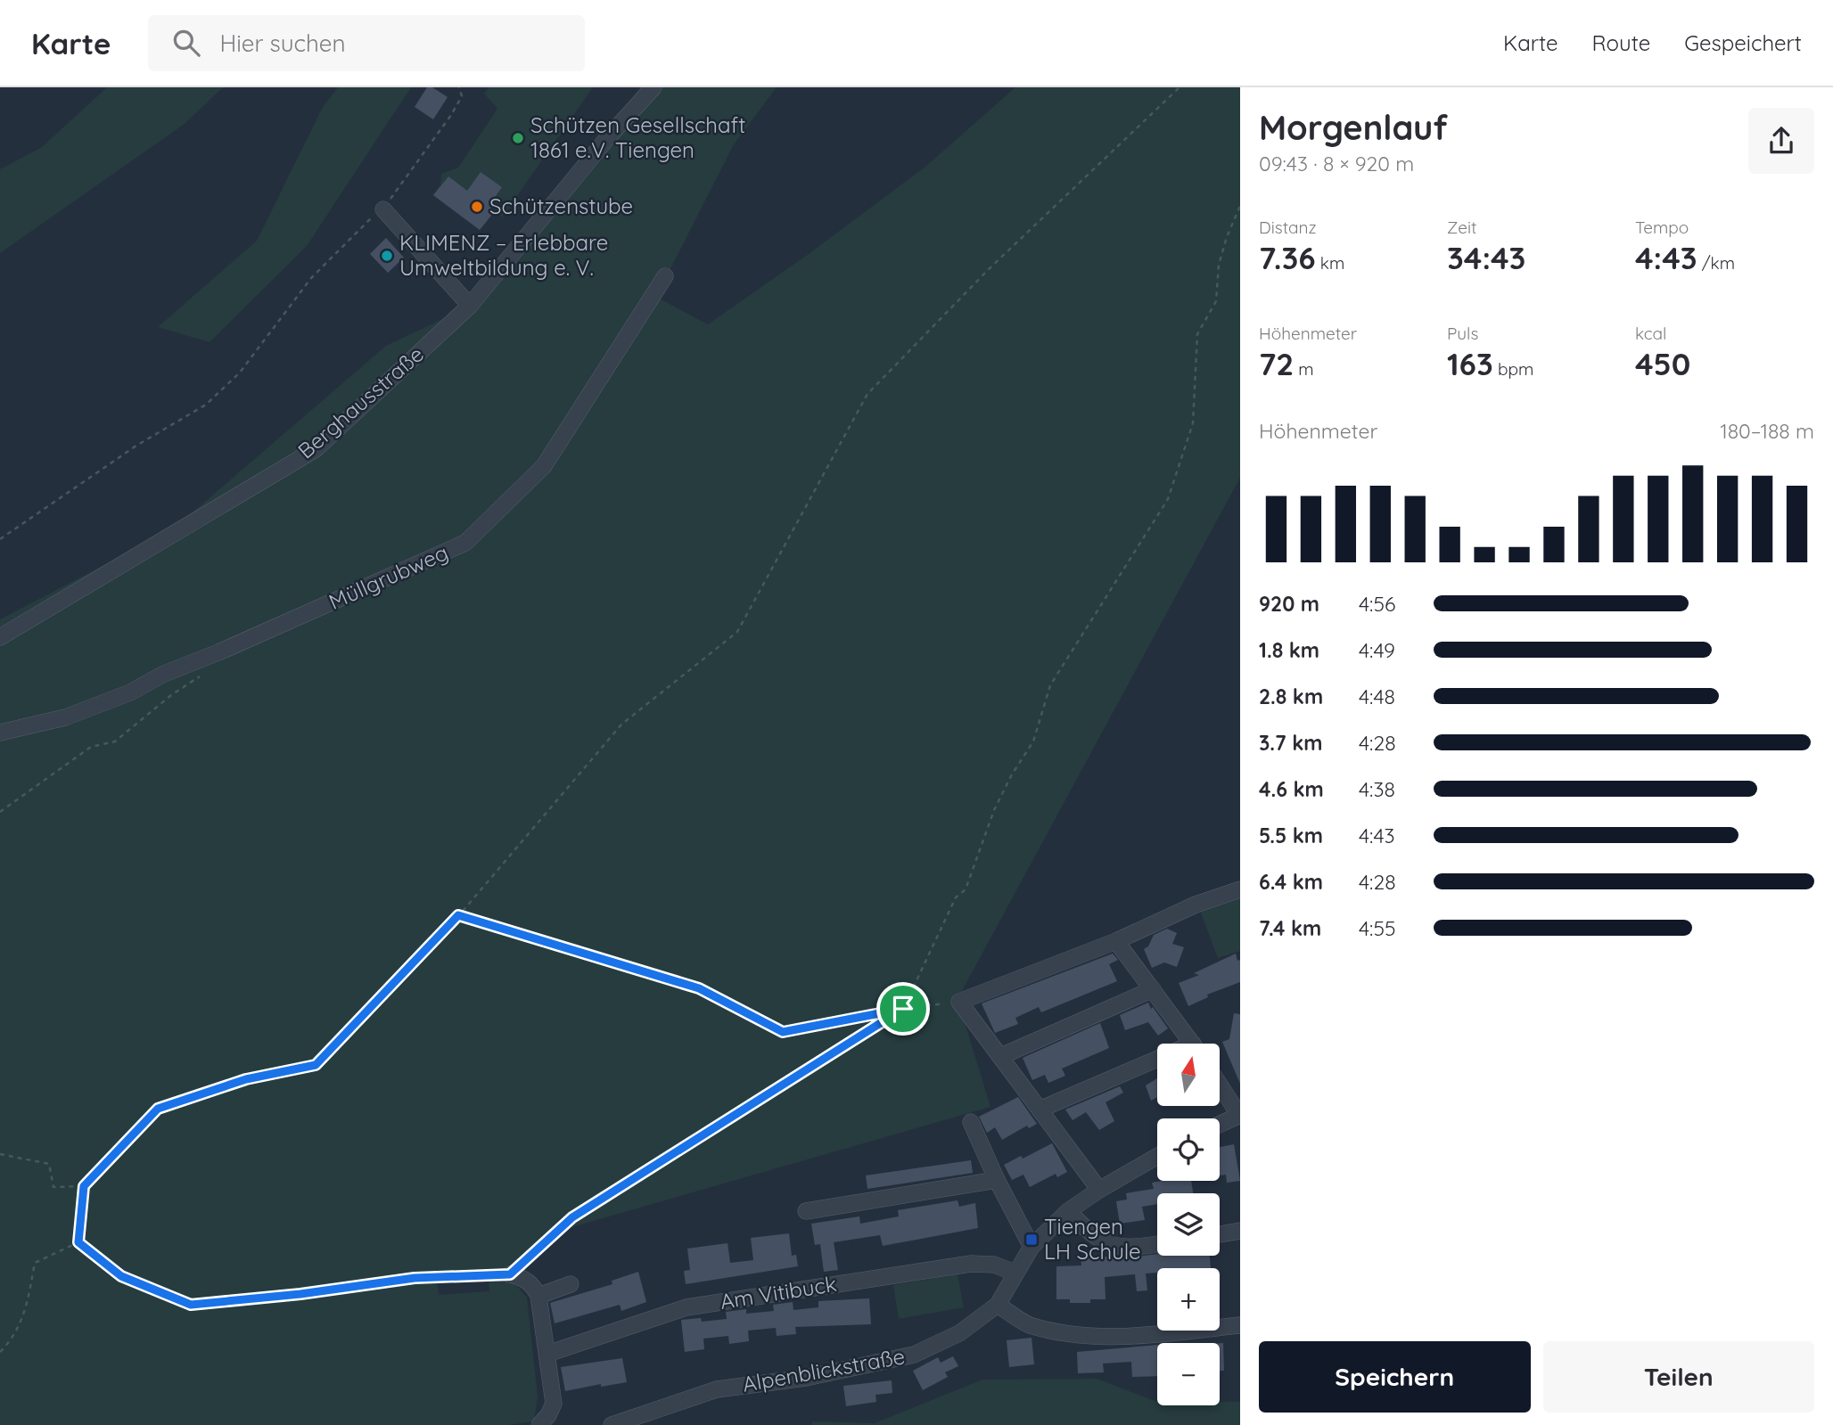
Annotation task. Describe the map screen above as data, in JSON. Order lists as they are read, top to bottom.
{
  "streets": {
    "street": [
      "Berghausstraße",
      "Müllgrubweg",
      "Am Vitibuck",
      "Alpenblickstraße"
    ]
  },
  "crossings": [
    ["Am Vitibuck", "Alpenblickstraße"]
  ],
  "places": {
    "other": ["Schützen Gesellschaft 1861 e.V. Tiengen", "Schützenstube", "KLIMENZ – Erlebbare Umweltbildung e. V."],
    "transit": ["Tiengen LH Schule"]
  },
  "north": "top",
  "page": {
    "header": "Karte",
    "search": "Hier suchen",
    "nav": ["Karte", "Route", "Gespeichert"],
    "heading": ["Morgenlauf", "09:43 · 8 × 920 m"],
    "stats": [
      ["Distanz", "7.36 km"],
      ["Zeit", "34:43"],
      ["Tempo", "4:43 /km"],
      ["Höhenmeter", "72 m"],
      ["Puls", "163 bpm"],
      ["kcal", "450"]
    ],
    "chart": ["Höhenmeter", "180–188 m"],
    "list": [
      {
        "name": "920 m",
        "note": "4:56"
      },
      {
        "name": "1.8 km",
        "note": "4:49"
      },
      {
        "name": "2.8 km",
        "note": "4:48"
      },
      {
        "name": "3.7 km",
        "note": "4:28"
      },
      {
        "name": "4.6 km",
        "note": "4:38"
      },
      {
        "name": "5.5 km",
        "note": "4:43"
      },
      {
        "name": "6.4 km",
        "note": "4:28"
      },
      {
        "name": "7.4 km",
        "note": "4:55"
      }
    ],
    "map_buttons": ["+", "−"],
    "buttons": ["Speichern", "Teilen"]
  }
}
